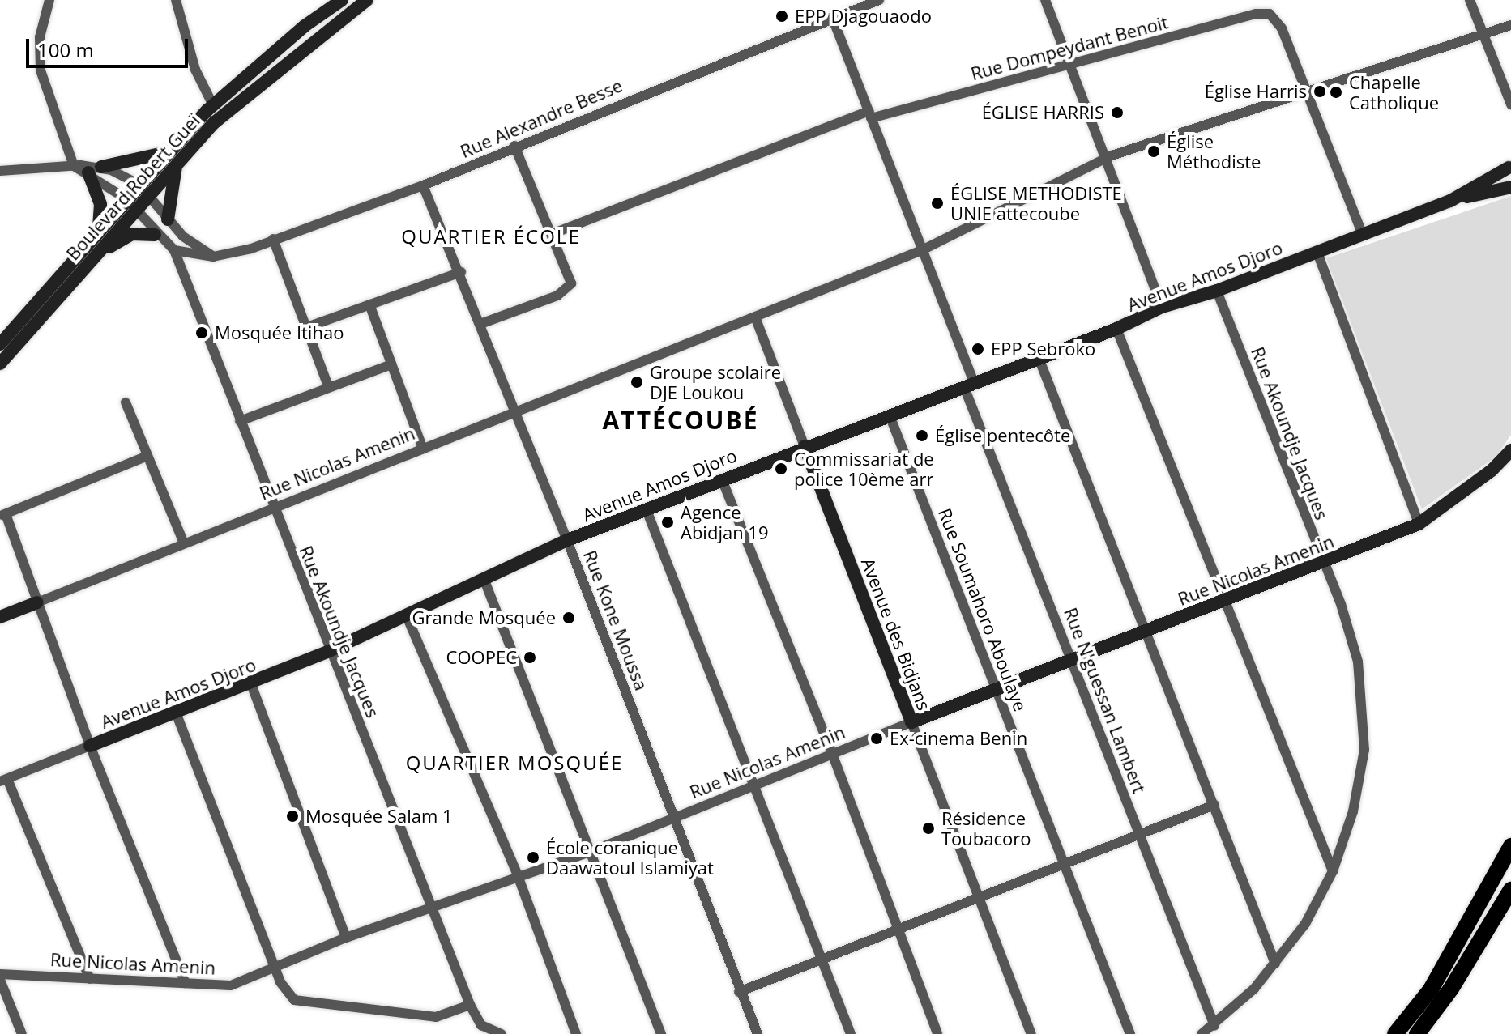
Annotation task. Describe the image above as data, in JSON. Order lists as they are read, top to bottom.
{
  "streets": {
    "street": [
      "Rue Dompeydant Benoit",
      "Rue Alexandre Besse",
      "Boulevard Robert Gueï",
      "Avenue Amos Djoro",
      "Rue Akoundje Jacques",
      "Rue Nicolas Amenin",
      "Rue Soumahoro Aboulaye",
      "Rue Kone Moussa",
      "Avenue des Bidjans",
      "Rue N'guessan Lambert"
    ]
  },
  "crossings": [
    ["Rue Dompeydant Benoit", "Avenue Amos Djoro"],
    ["Rue Dompeydant Benoit", "Rue Nicolas Amenin"],
    ["Rue Dompeydant Benoit", "Rue N'guessan Lambert"],
    ["Rue Alexandre Besse", "Rue Akoundje Jacques"],
    ["Rue Alexandre Besse", "Rue Kone Moussa"],
    ["Rue Alexandre Besse", "Rue N'guessan Lambert"],
    ["Avenue Amos Djoro", "Rue Akoundje Jacques"],
    ["Avenue Amos Djoro", "Rue Soumahoro Aboulaye"],
    ["Avenue Amos Djoro", "Rue Kone Moussa"],
    ["Avenue Amos Djoro", "Avenue des Bidjans"],
    ["Avenue Amos Djoro", "Rue N'guessan Lambert"],
    ["Rue Akoundje Jacques", "Rue Nicolas Amenin"],
    ["Rue Akoundje Jacques", "Rue N'guessan Lambert"],
    ["Rue Nicolas Amenin", "Rue Soumahoro Aboulaye"],
    ["Rue Nicolas Amenin", "Rue Kone Moussa"],
    ["Rue Nicolas Amenin", "Avenue des Bidjans"],
    ["Rue Nicolas Amenin", "Rue N'guessan Lambert"]
  ],
  "districts": ["QUARTIER ÉCOLE", "ATTÉCOUBÉ", "QUARTIER MOSQUÉE"],
  "places": [
    "EPP Djagouaodo",
    "Église Harris",
    "Chapelle Catholique",
    "ÉGLISE HARRIS",
    "Église Méthodiste",
    "ÉGLISE METHODISTE UNIE attecoube",
    "Mosquée Itihao",
    "EPP Sebroko",
    "Groupe scolaire DJE Loukou",
    "Église pentecôte",
    "Commissariat de police 10ème arr",
    "Agence Abidjan 19",
    "Grande Mosquée",
    "COOPEC",
    "Ex-cinema Benin",
    "Mosquée Salam 1",
    "Résidence Toubacoro",
    "École coranique Daawatoul Islamiyat"
  ],
  "scale_bar": "100 m"
}
